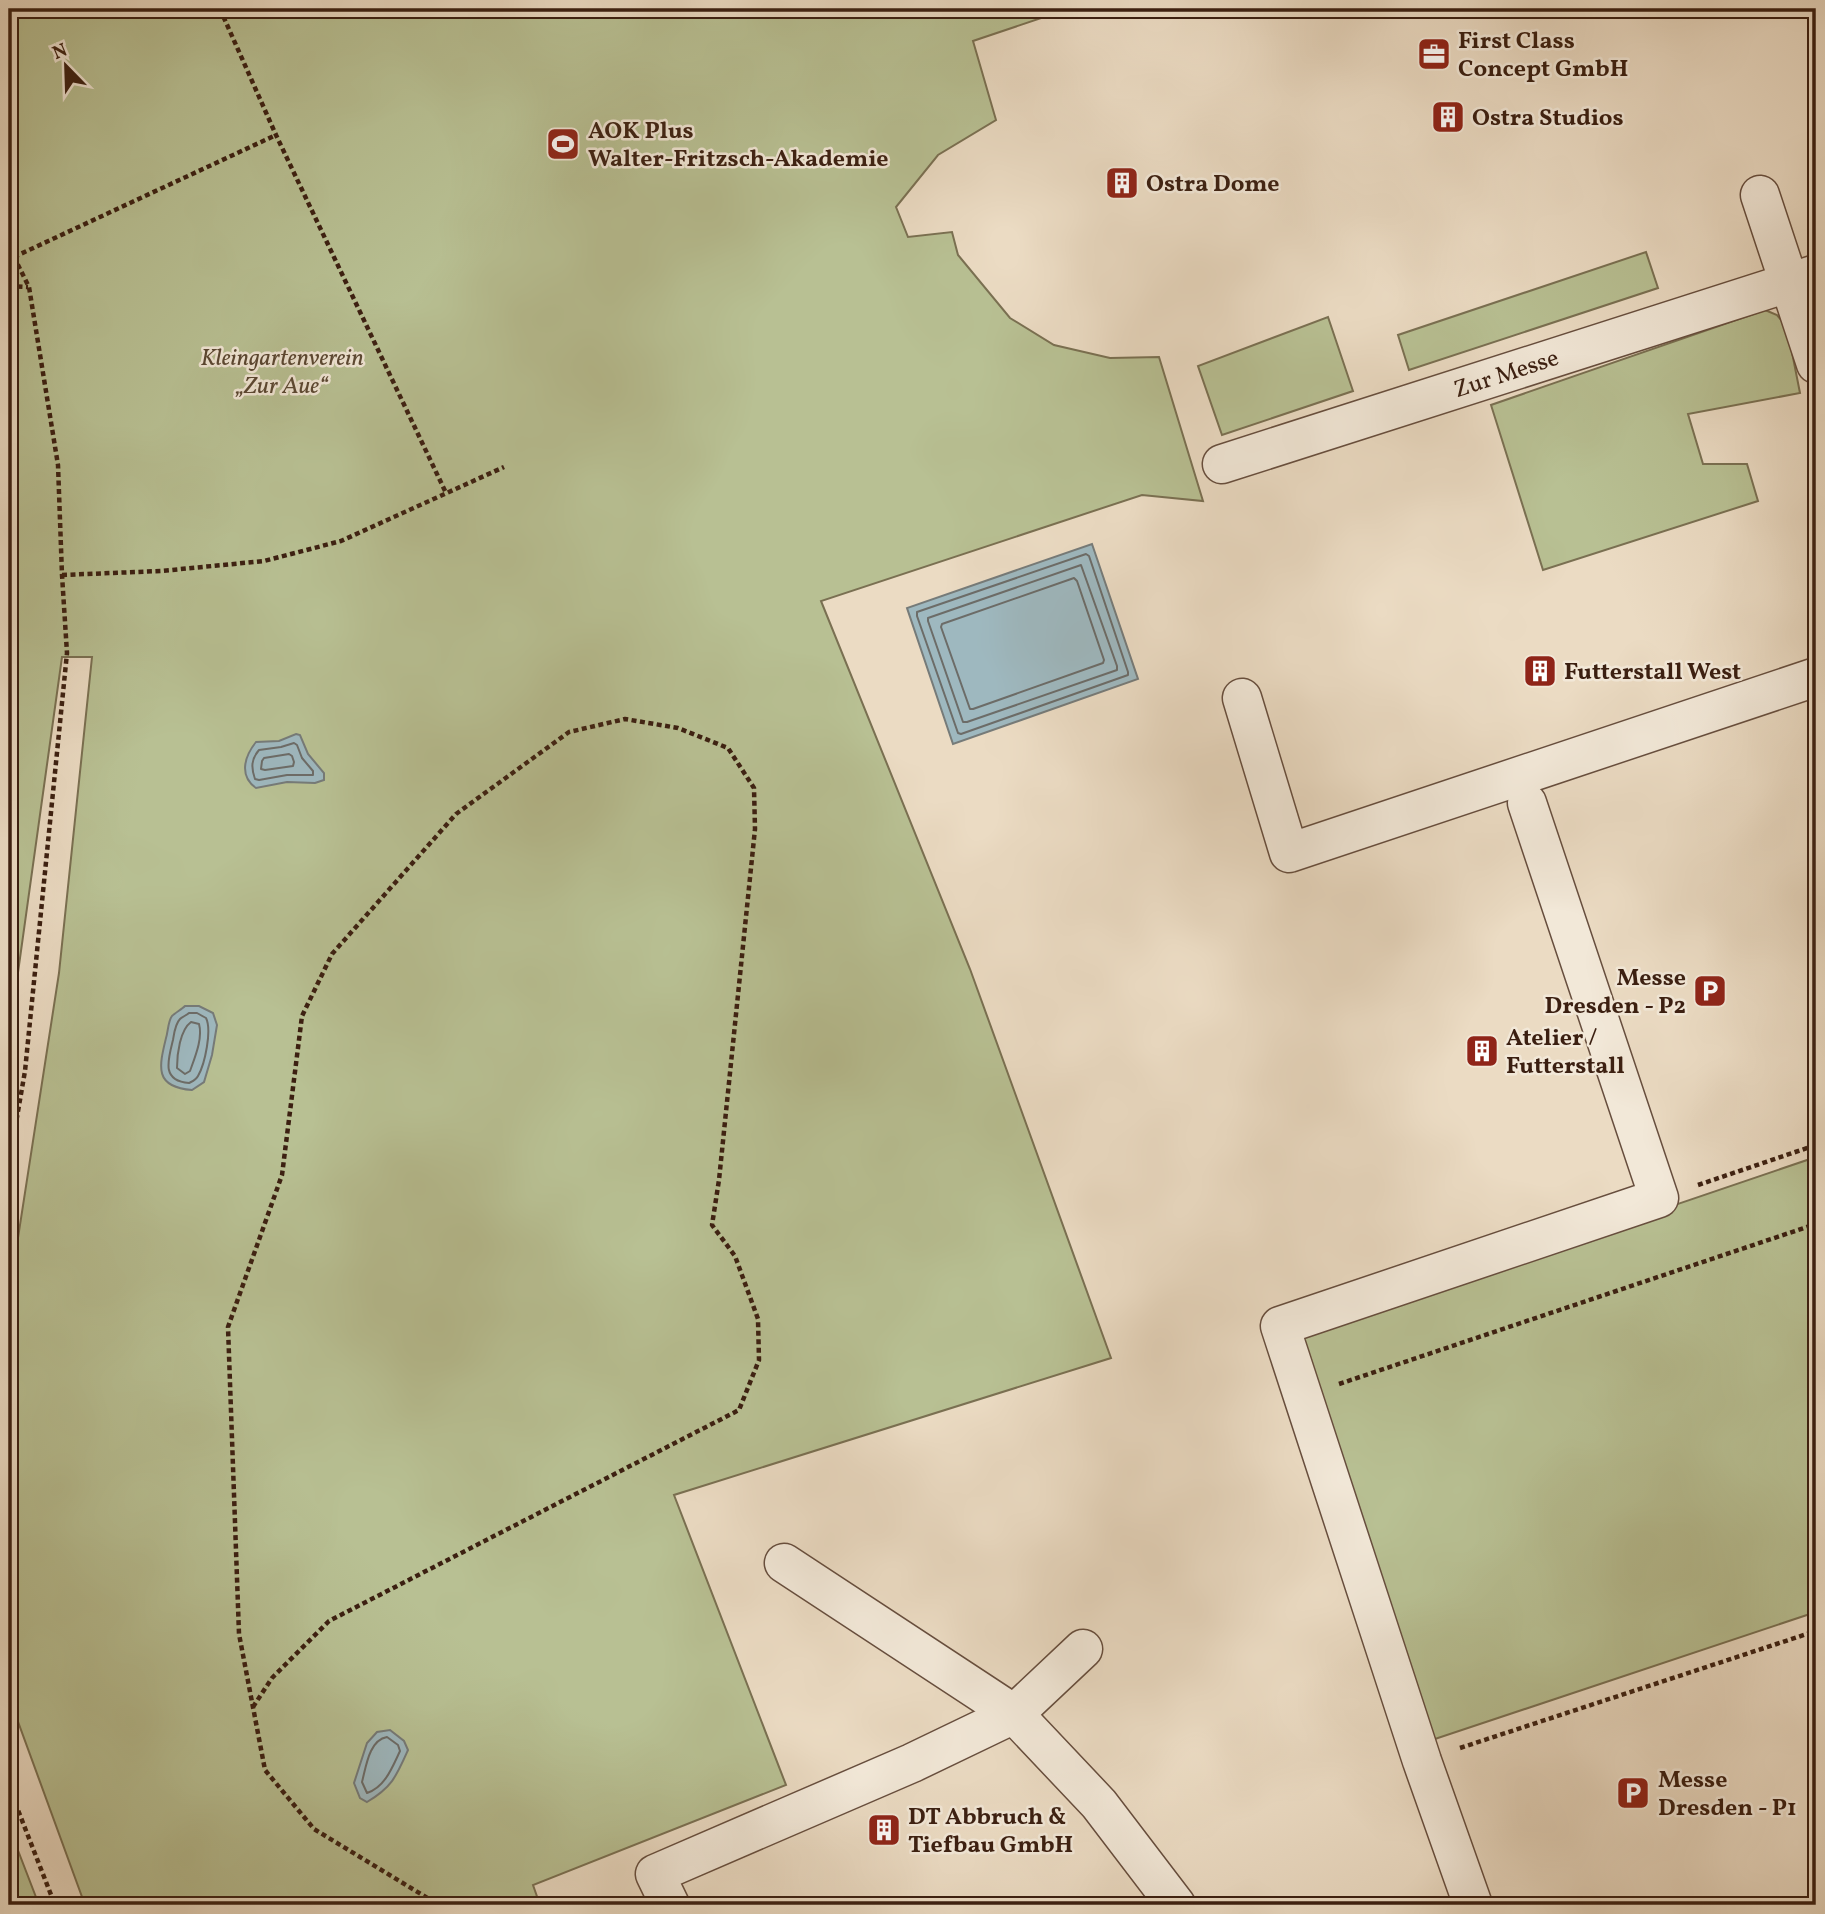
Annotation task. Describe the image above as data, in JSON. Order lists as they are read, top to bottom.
{
  "streets": {
    "lane": ["Zur Messe"]
  },
  "parks": ["Kleingartenverein „Zur Aue“"],
  "places": {
    "office": ["First Class Concept GmbH"],
    "building": [
      "Ostra Studios",
      "Ostra Dome",
      "Futterstall West",
      "Atelier / Futterstall",
      "DT Abbruch & Tiefbau GmbH"
    ],
    "sports": ["AOK Plus Walter-Fritzsch-Akademie"],
    "parking": ["Messe Dresden - P2", "Messe Dresden - P1"]
  },
  "north": "top left"
}
